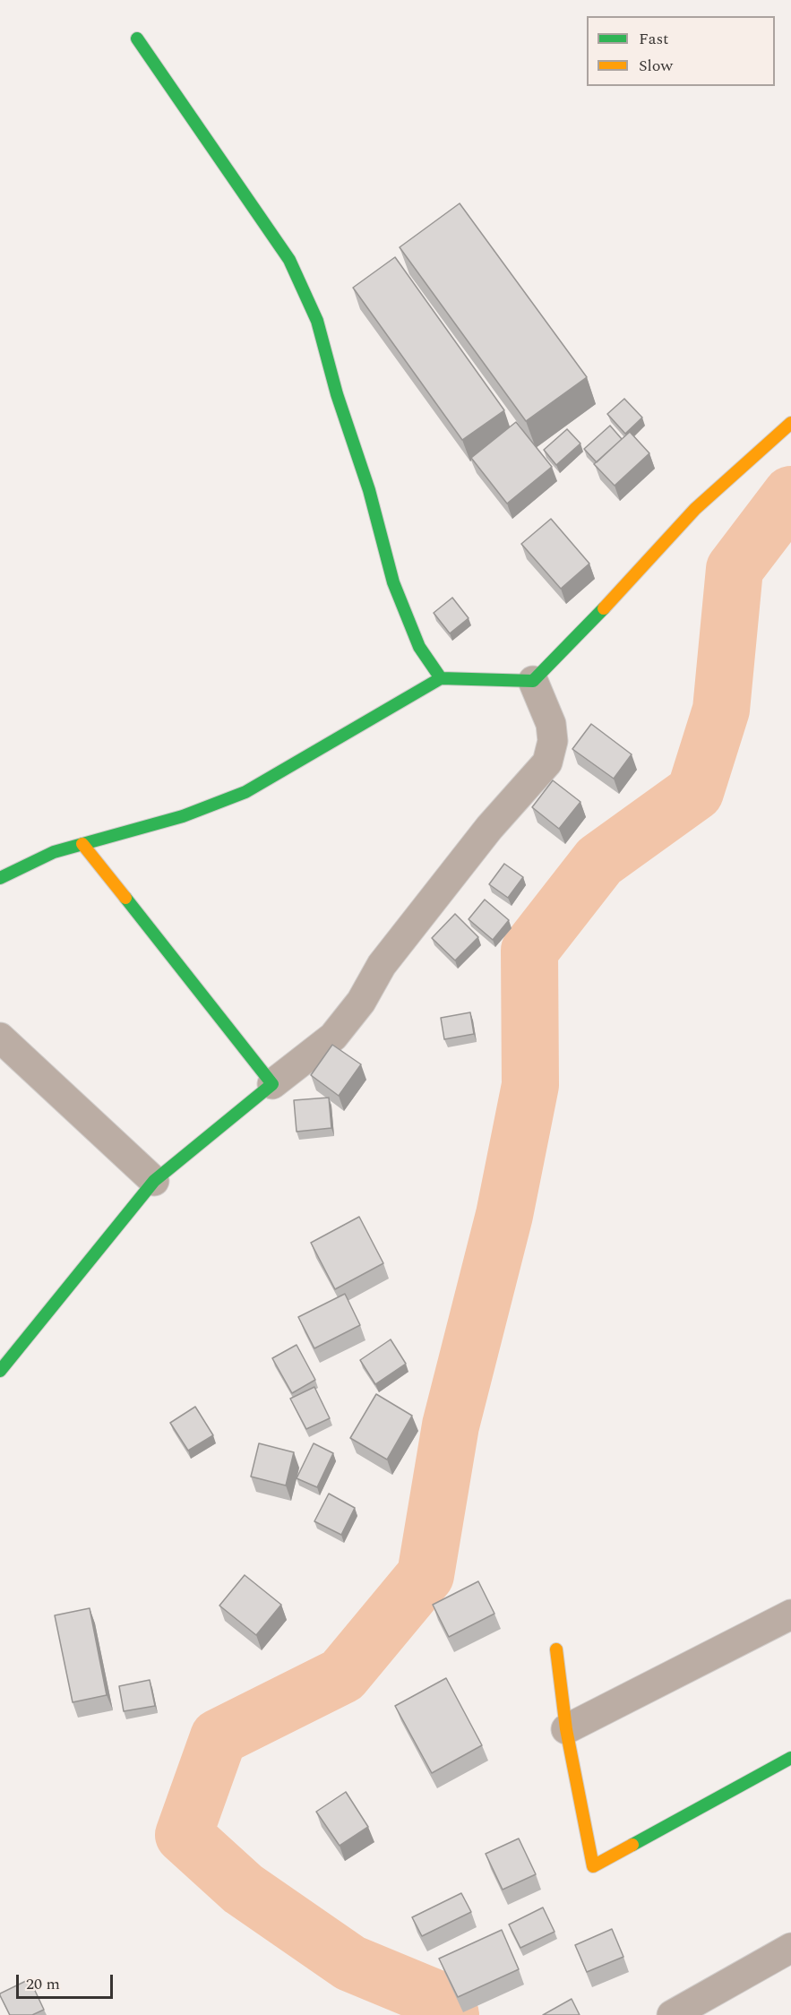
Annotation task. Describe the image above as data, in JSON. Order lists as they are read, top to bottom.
{
  "legend": ["Fast", "Slow"],
  "scale_bar": "20 m"
}
